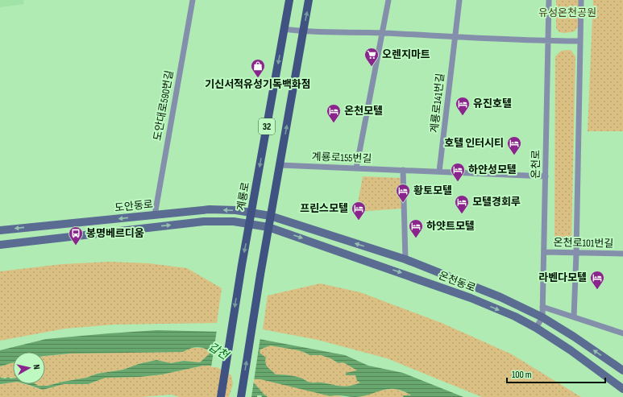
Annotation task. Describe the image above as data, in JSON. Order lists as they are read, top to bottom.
{
  "streets": {
    "main road": [
      "32",
      "계룡로",
      "도안동로",
      "온천동로"
    ],
    "street": [
      "계룡로141번길",
      "도안대로590번길",
      "계룡로155번길",
      "온천로",
      "온천로101번길"
    ]
  },
  "crossings": [
    ["계룡로141번길", "계룡로155번길"],
    ["도안대로590번길", "도안동로"],
    ["32", "계룡로155번길"],
    ["32", "도안동로"],
    ["32", "온천동로"],
    ["계룡로155번길", "온천로"],
    ["온천로", "온천로101번길"],
    ["온천로", "온천동로"],
    ["계룡로", "도안동로"],
    ["도안동로", "온천동로"]
  ],
  "water": ["갑천"],
  "parks": ["유성온천공원"],
  "places": {
    "supermarket": ["오렌지마트"],
    "shop": ["기신서적유성기독백화점"],
    "hotel": [
      "유진호텔",
      "온천모텔",
      "호텔 인터시티",
      "하얀성모텔",
      "황토모텔",
      "모텔경회루",
      "프린스모텔",
      "하얏트모텔",
      "라벤다모텔"
    ],
    "bus stop": ["봉명베르디움"]
  },
  "scale_bar": "100 m",
  "north": "right"
}
